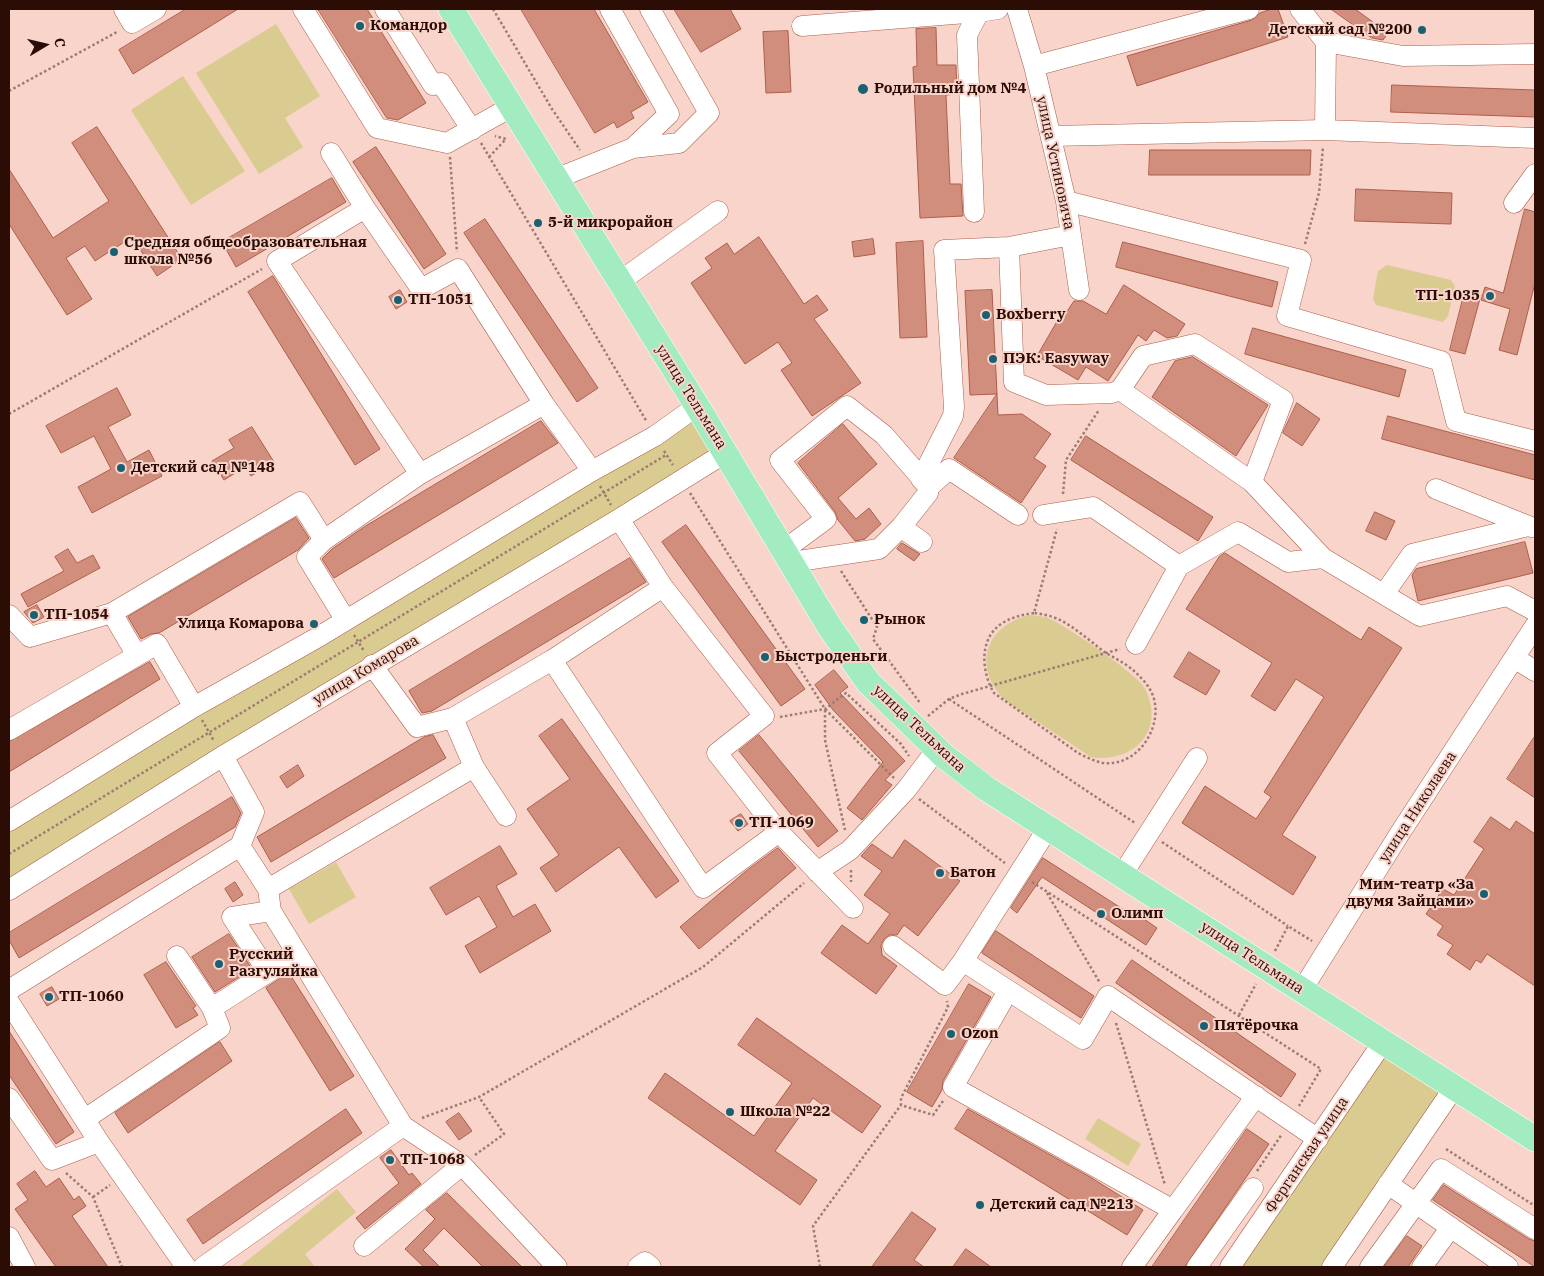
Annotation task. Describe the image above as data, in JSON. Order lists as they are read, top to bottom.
{
  "streets": {
    "main road": ["улица Тельмана"],
    "street": [
      "улица Устиновича",
      "улица Комарова",
      "улица Николаева",
      "Ферганская улица"
    ]
  },
  "crossings": [
    ["улица Тельмана", "улица Комарова"],
    ["улица Тельмана", "улица Николаева"],
    ["улица Тельмана", "Ферганская улица"]
  ],
  "places": [
    "Командор",
    "Детский сад №200",
    "Родильный дом №4",
    "5-й микрорайон",
    "Средняя общеобразовательная школа №56",
    "ТП-1035",
    "ТП-1051",
    "Boxberry",
    "ПЭК: Easyway",
    "Детский сад №148",
    "ТП-1054",
    "Рынок",
    "Улица Комарова",
    "Быстроденьги",
    "ТП-1069",
    "Батон",
    "Мим-театр «За двумя Зайцами»",
    "Олимп",
    "Русский Разгуляйка",
    "ТП-1060",
    "Пятёрочка",
    "Ozon",
    "Школа №22",
    "ТП-1068",
    "Детский сад №213"
  ],
  "north": "right"
}
